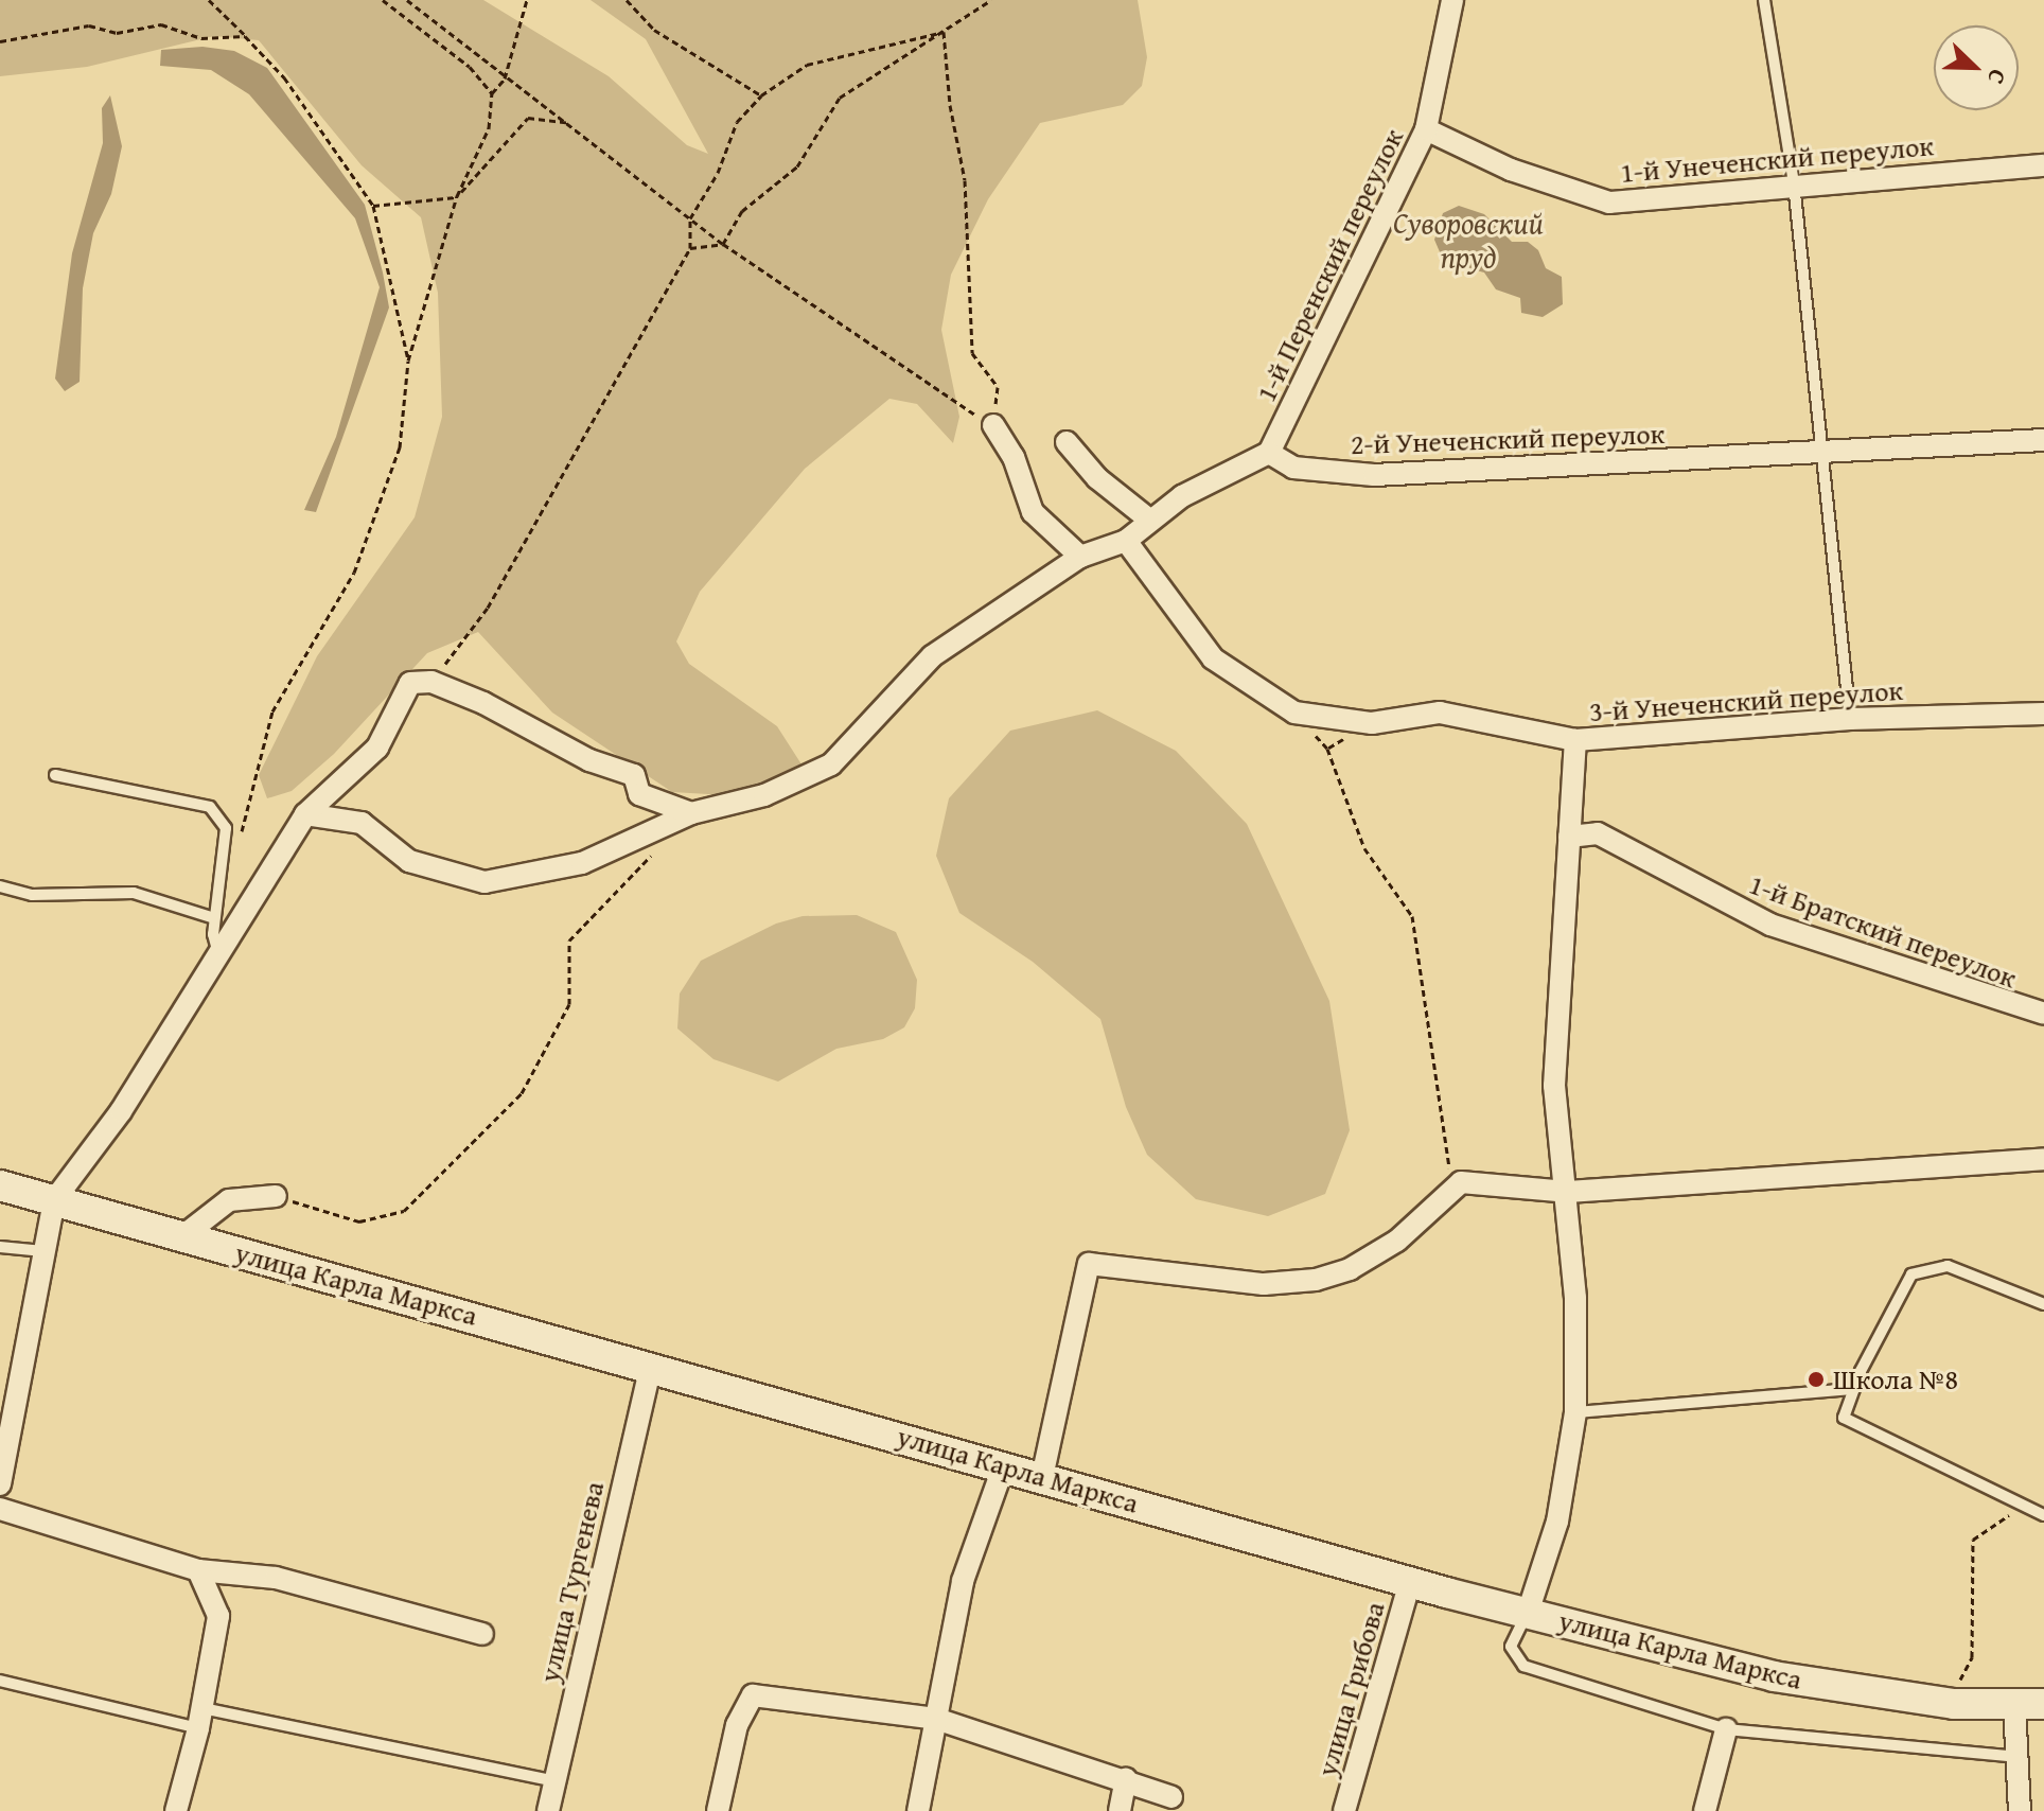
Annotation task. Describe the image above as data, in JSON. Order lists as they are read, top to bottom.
{
  "streets": {
    "main road": ["улица Карла Маркса"],
    "street": [
      "1-й Унеченский переулок",
      "1-й Перенский переулок",
      "2-й Унеченский переулок",
      "3-й Унеченский переулок",
      "1-й Братский переулок",
      "улица Тургенева",
      "улица Грибова"
    ]
  },
  "crossings": [
    ["1-й Унеченский переулок", "1-й Перенский переулок"],
    ["1-й Перенский переулок", "2-й Унеченский переулок"],
    ["улица Карла Маркса", "улица Тургенева"],
    ["улица Карла Маркса", "улица Грибова"]
  ],
  "water": ["Суворовский пруд"],
  "places": ["Школа №8"],
  "north": "bottom right"
}
